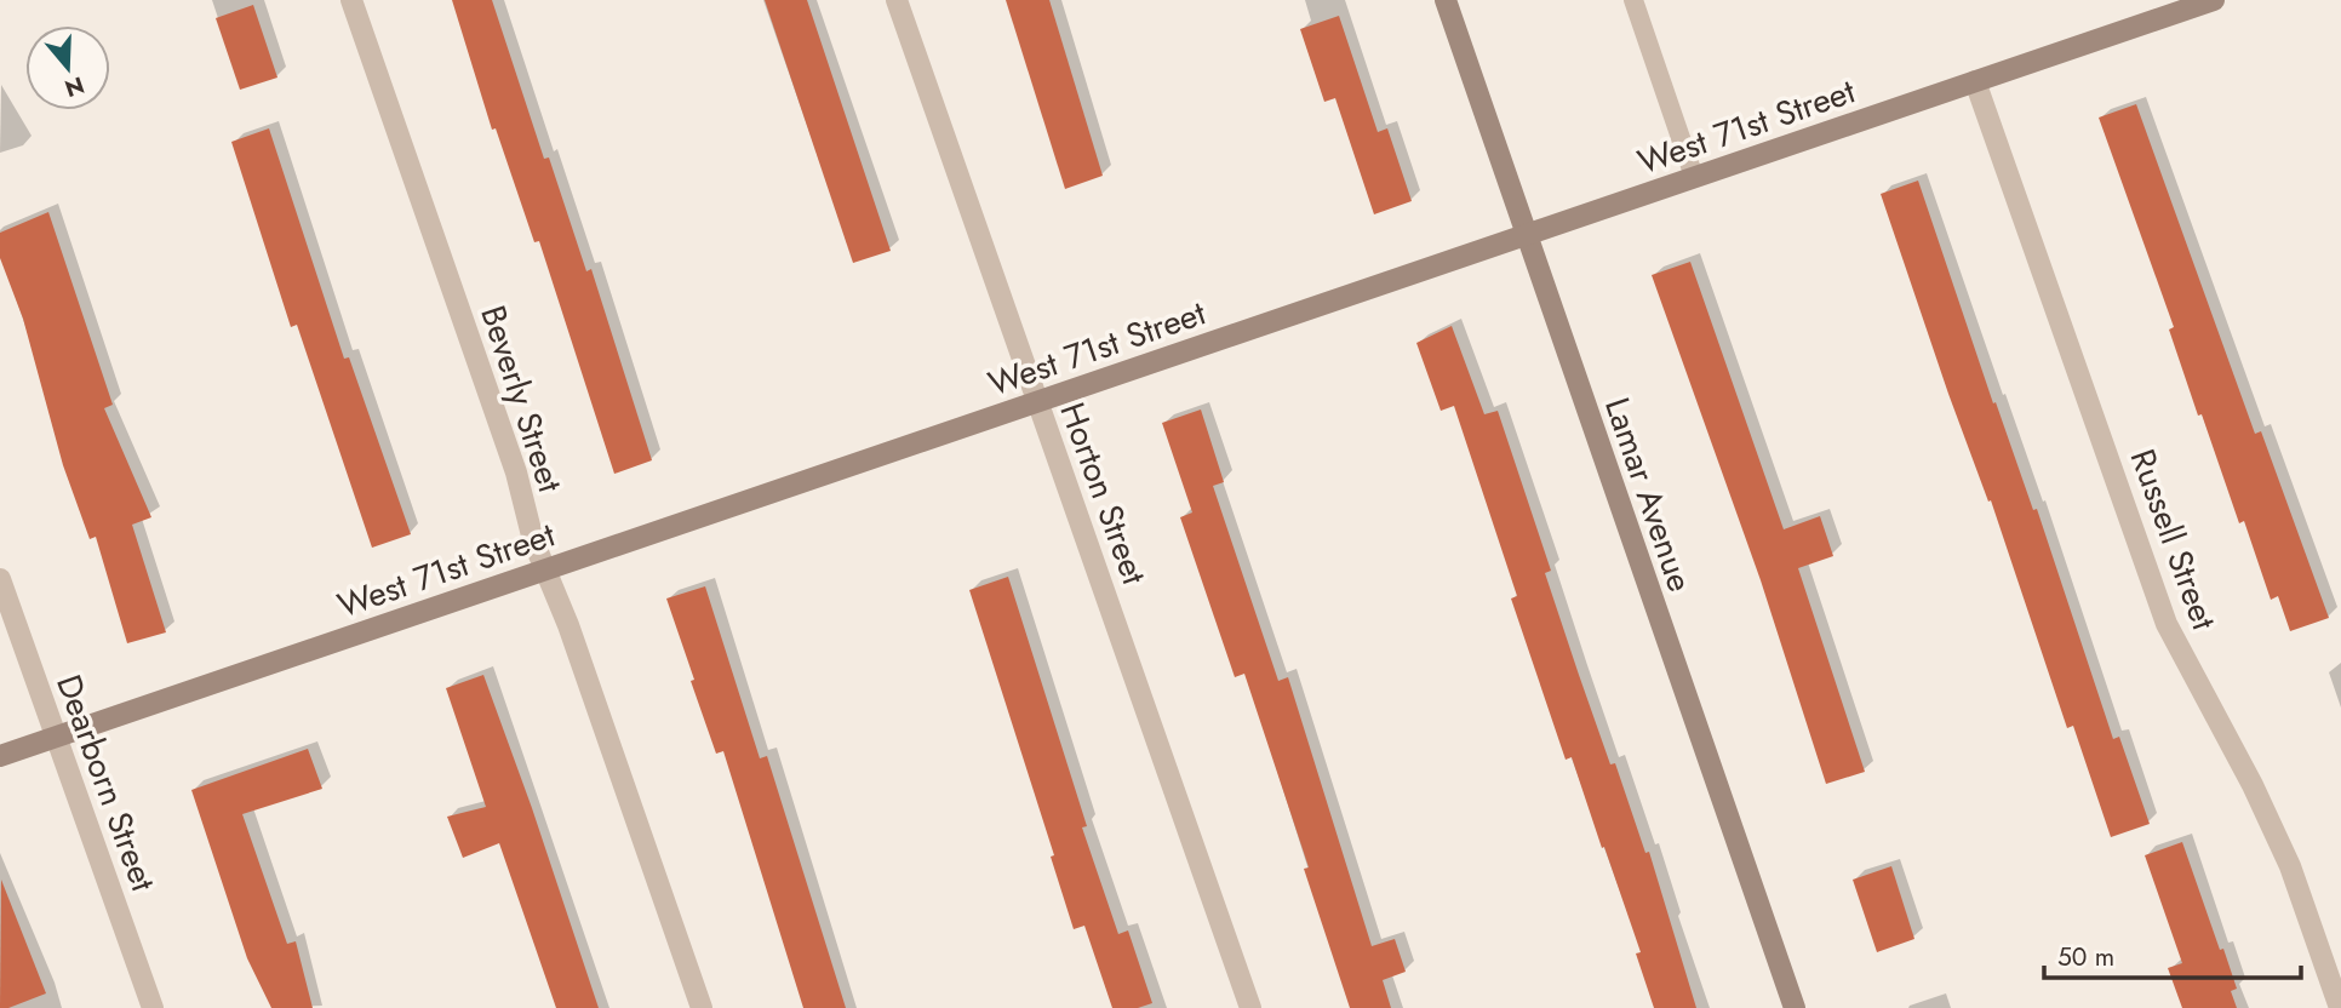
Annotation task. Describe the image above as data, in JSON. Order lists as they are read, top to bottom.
{
  "streets": {
    "street": [
      "West 71st Street",
      "Beverly Street",
      "Horton Street",
      "Lamar Avenue",
      "Russell Street",
      "Dearborn Street"
    ]
  },
  "crossings": [
    ["West 71st Street", "Beverly Street"],
    ["West 71st Street", "Horton Street"],
    ["West 71st Street", "Lamar Avenue"],
    ["West 71st Street", "Russell Street"],
    ["West 71st Street", "Dearborn Street"]
  ],
  "scale_bar": "50 m",
  "north": "bottom"
}
